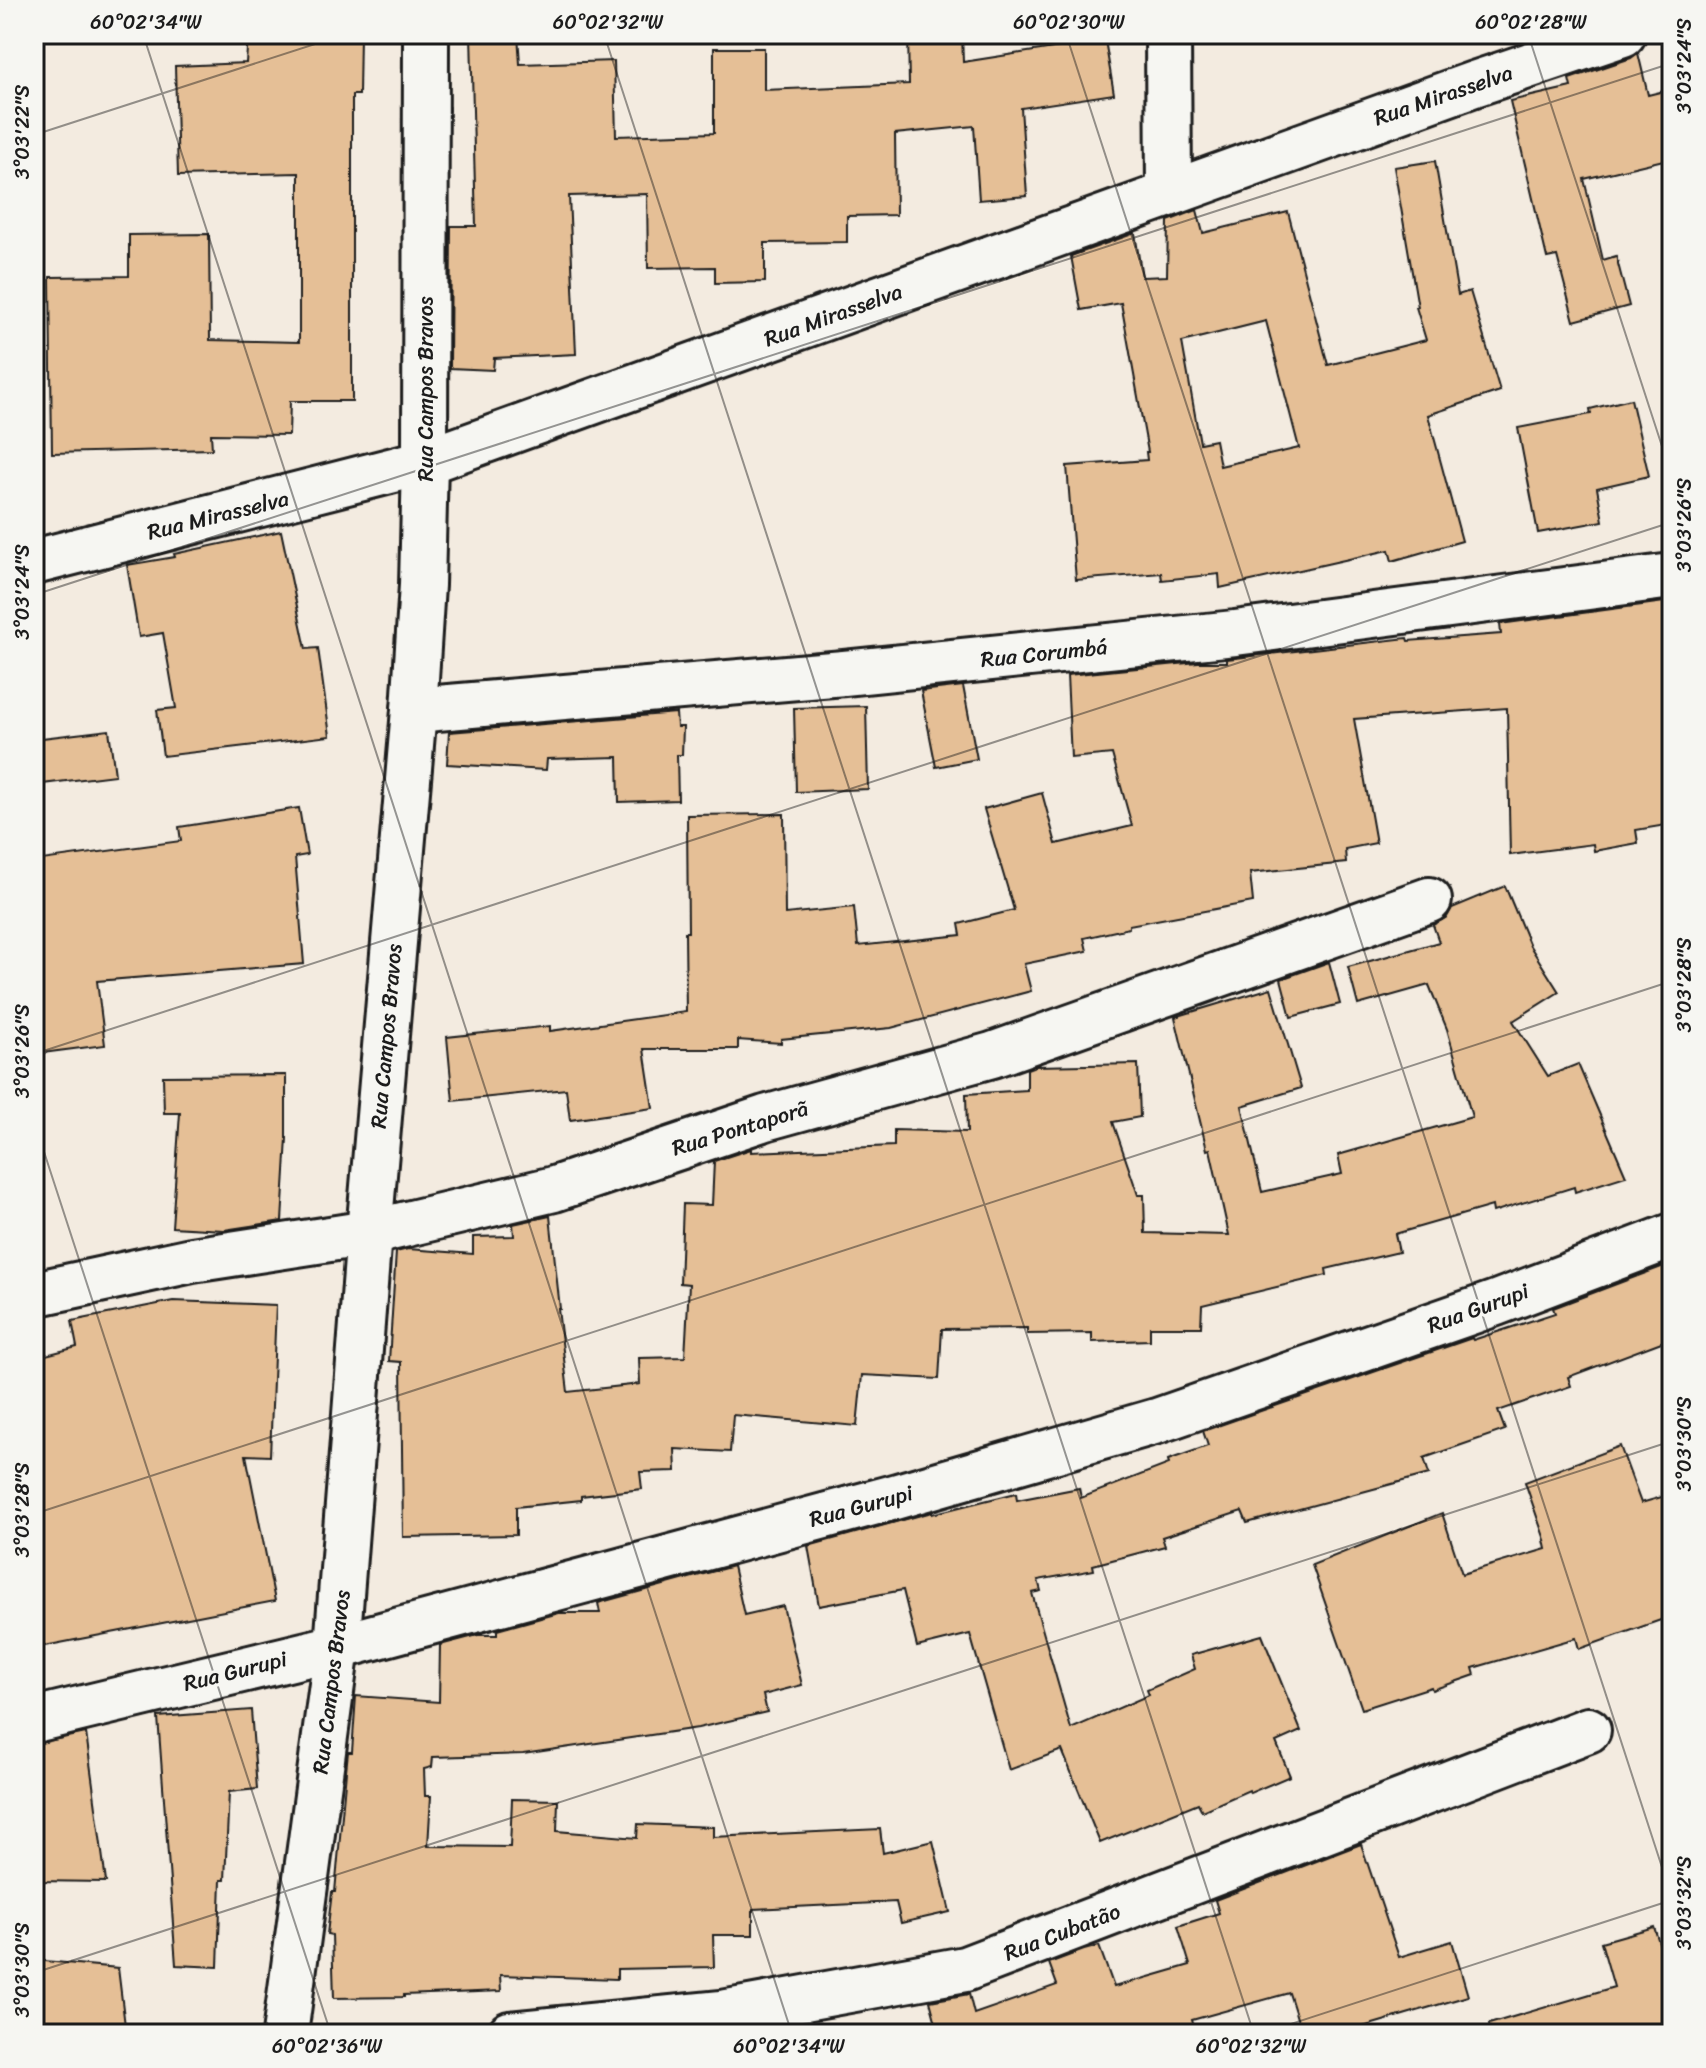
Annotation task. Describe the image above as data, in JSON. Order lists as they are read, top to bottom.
{
  "streets": {
    "street": [
      "Rua Mirasselva",
      "Rua Campos Bravos",
      "Rua Corumbá",
      "Rua Pontaporã",
      "Rua Gurupi",
      "Rua Cubatão"
    ]
  },
  "crossings": [
    ["Rua Mirasselva", "Rua Campos Bravos"],
    ["Rua Campos Bravos", "Rua Corumbá"],
    ["Rua Campos Bravos", "Rua Pontaporã"],
    ["Rua Campos Bravos", "Rua Gurupi"]
  ],
  "coordinates": [
    "60°02'34\"W",
    "60°02'32\"W",
    "60°02'30\"W",
    "60°02'28\"W",
    "3°03'24\"S",
    "3°03'22\"S",
    "3°03'26\"S",
    "3°03'28\"S",
    "3°03'30\"S",
    "3°03'32\"S",
    "60°02'36\"W"
  ]
}
